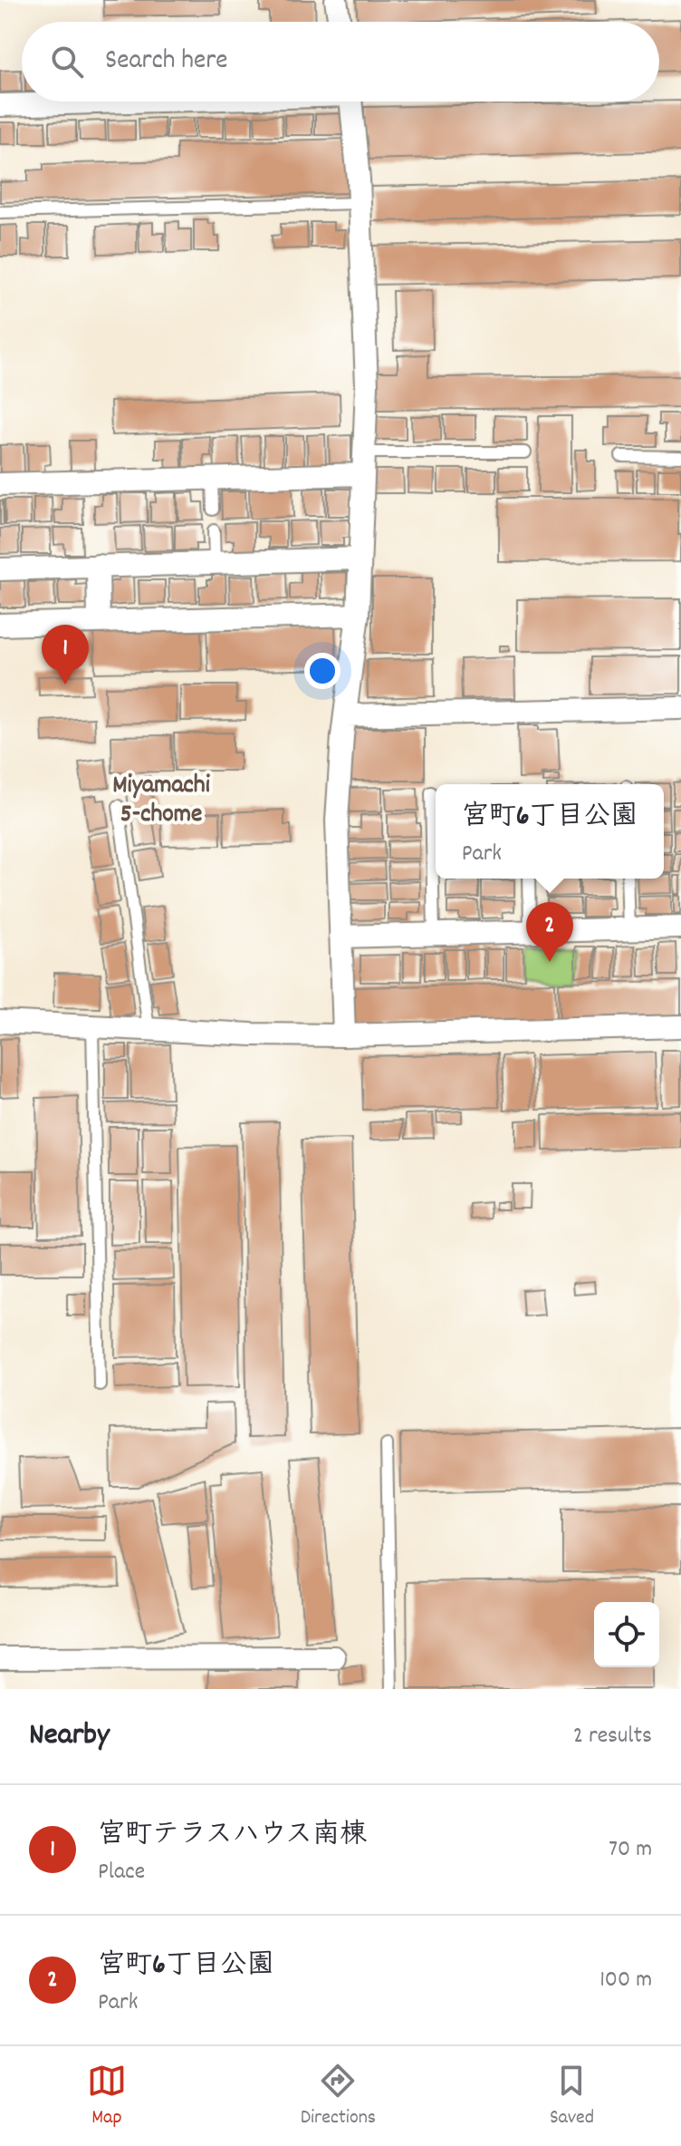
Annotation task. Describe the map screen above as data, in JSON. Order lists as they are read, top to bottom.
{
  "districts": ["Miyamachi 5-chome"],
  "page": {
    "search": "Search here",
    "pins": ["1", "2"],
    "popup": ["宮町6丁目公園", "Park"],
    "heading": ["Nearby", "2 results"],
    "list": [
      {
        "mark": "1",
        "name": "宮町テラスハウス南棟",
        "note": "Place",
        "value": "70 m"
      },
      {
        "mark": "2",
        "name": "宮町6丁目公園",
        "note": "Park",
        "value": "100 m"
      }
    ],
    "nav": ["Map", "Directions", "Saved"]
  }
}
